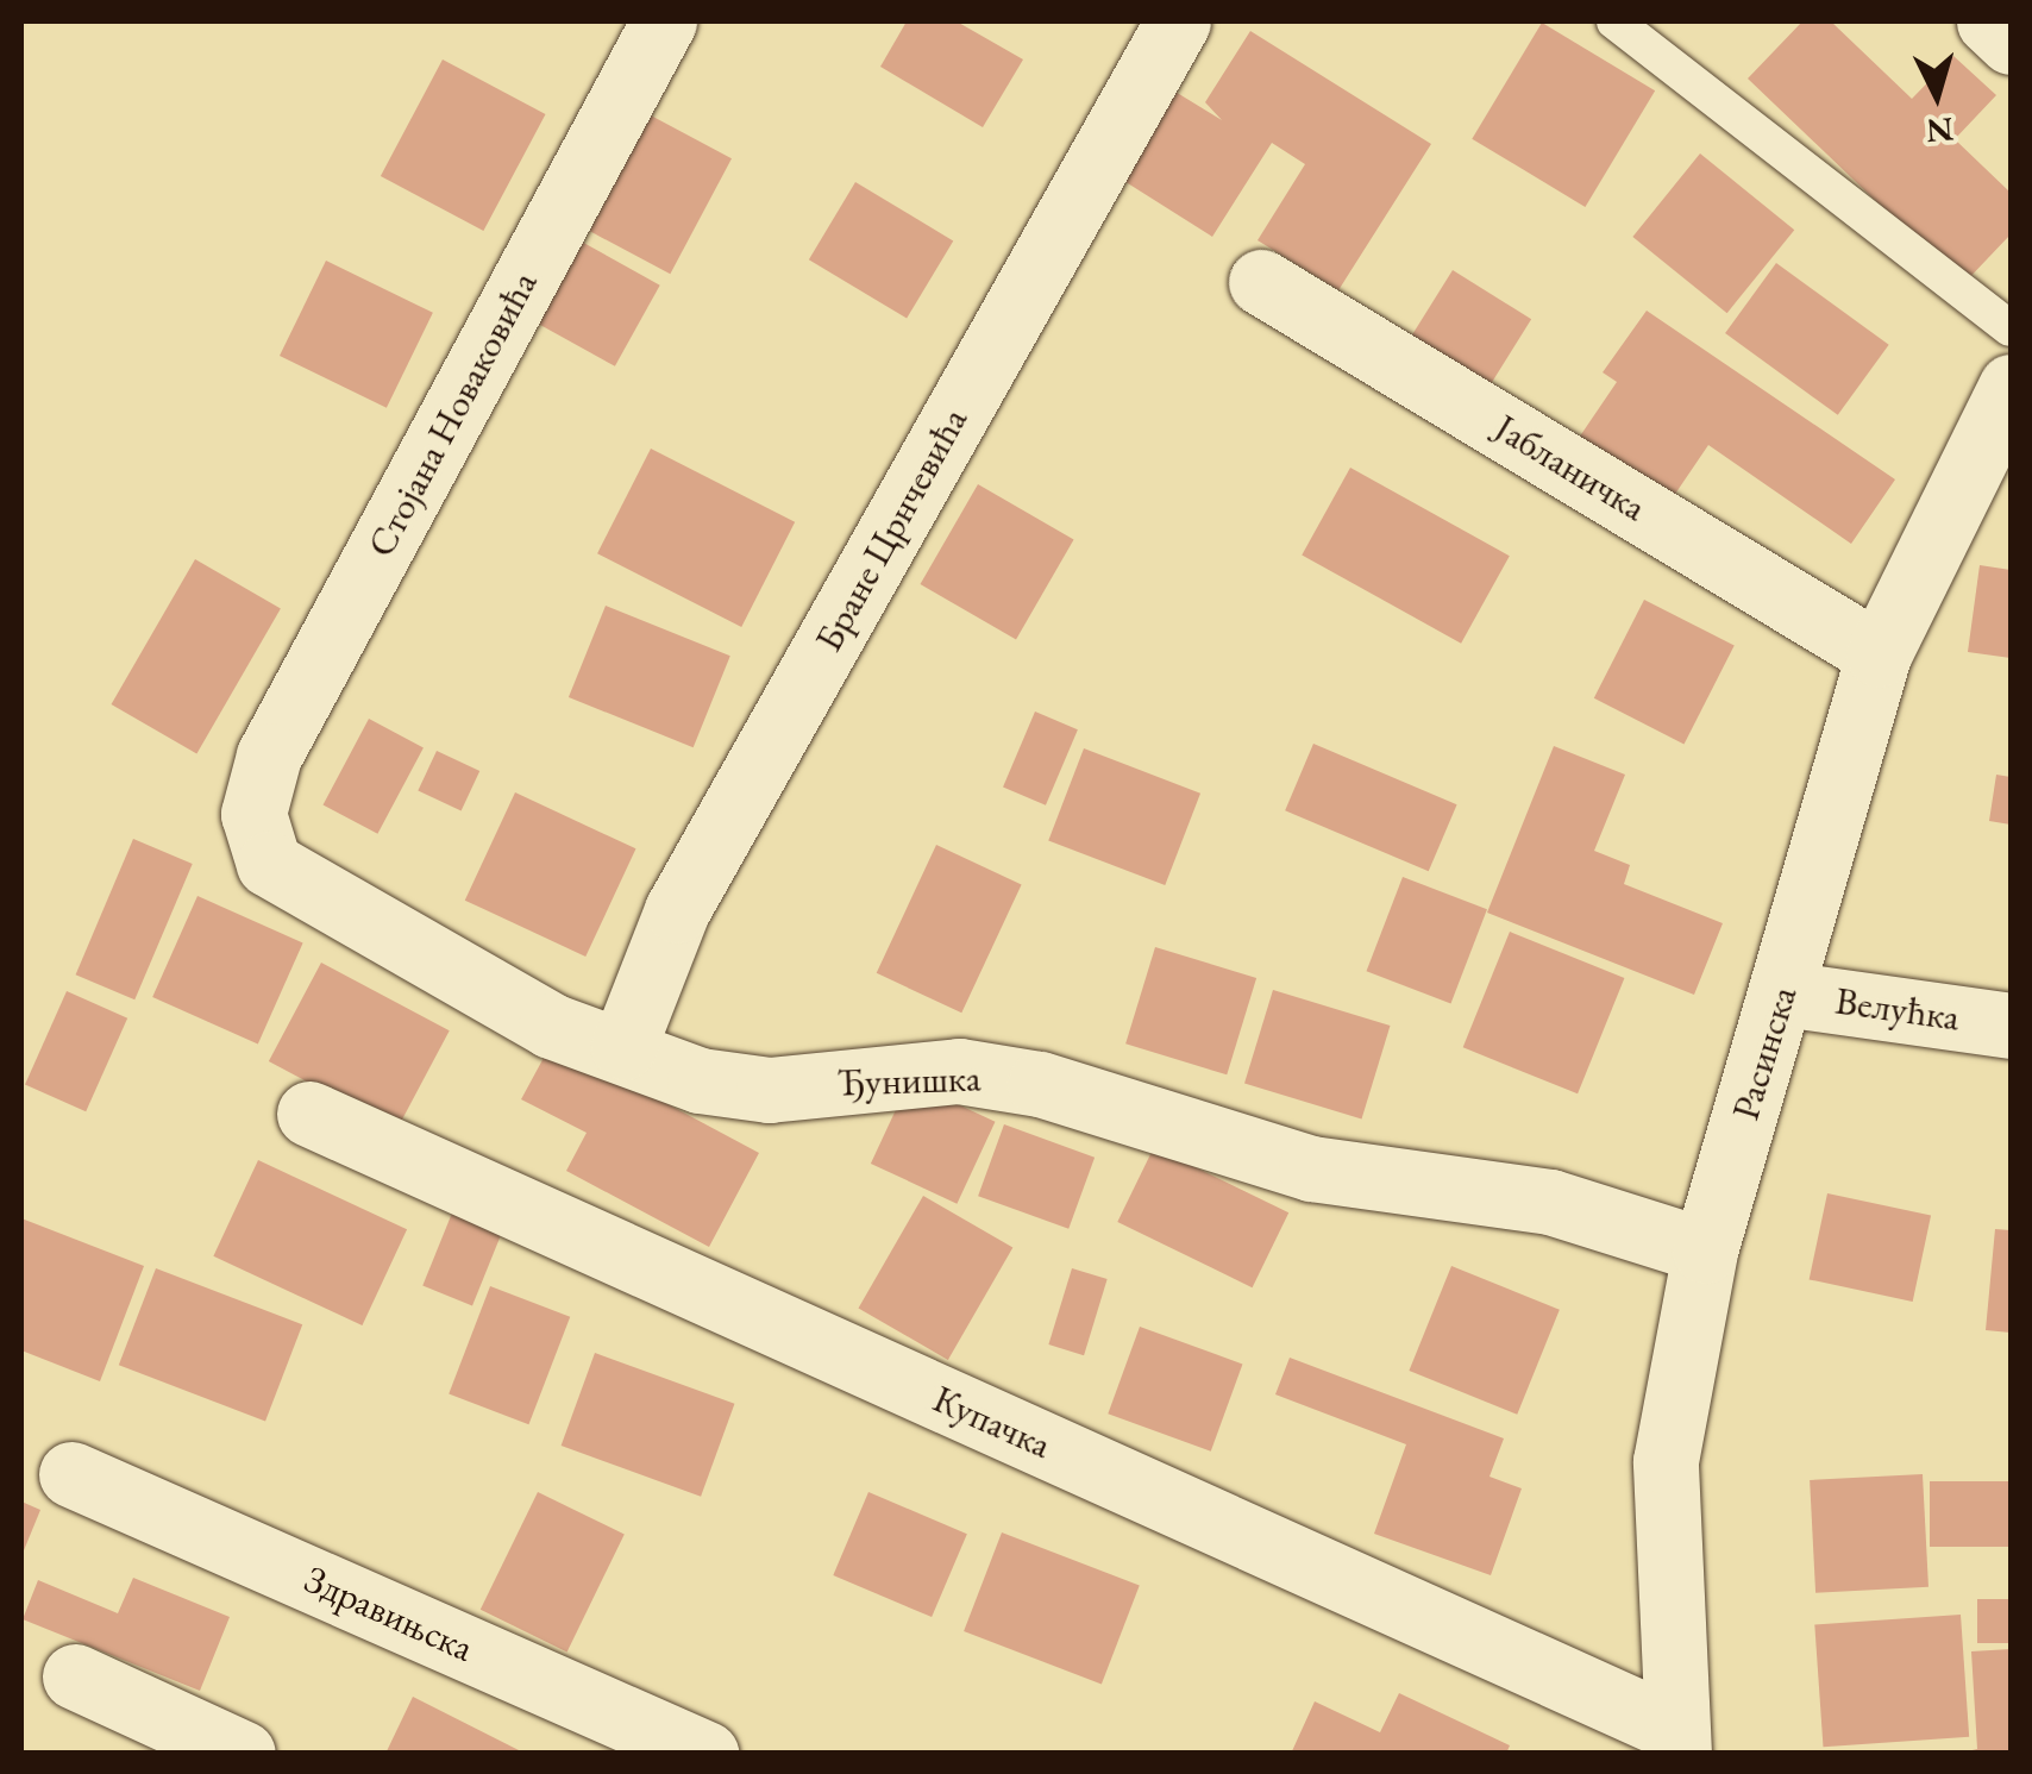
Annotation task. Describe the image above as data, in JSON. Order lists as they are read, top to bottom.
{
  "streets": {
    "street": [
      "Стојана Новаковића",
      "Јабланичка",
      "Бране Црнчевића",
      "Велућка",
      "Расинска",
      "Ђунишка",
      "Купачка",
      "Здравињска"
    ]
  },
  "crossings": [
    ["Стојана Новаковића", "Ђунишка"],
    ["Јабланичка", "Расинска"],
    ["Бране Црнчевића", "Ђунишка"],
    ["Велућка", "Расинска"],
    ["Расинска", "Ђунишка"],
    ["Расинска", "Купачка"]
  ],
  "north": "bottom"
}
